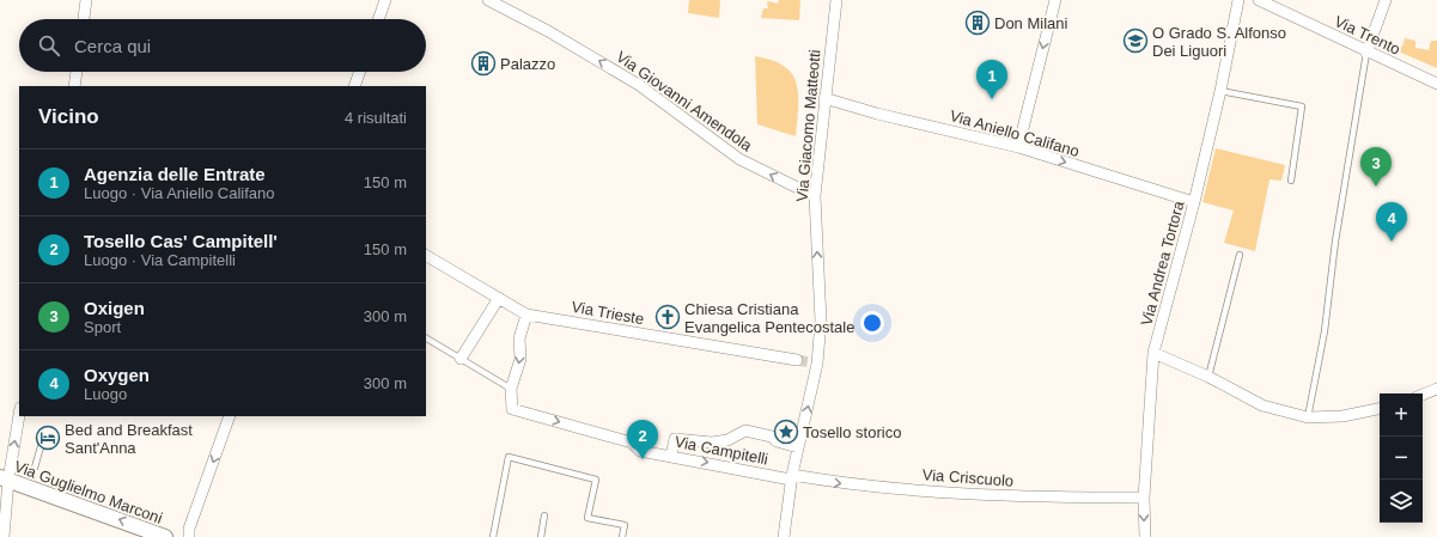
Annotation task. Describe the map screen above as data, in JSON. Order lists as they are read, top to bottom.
{
  "streets": {
    "street": [
      "Via Trento",
      "Via Giovanni Amendola",
      "Via Giacomo Matteotti",
      "Via Aniello Califano",
      "Via Andrea Tortora",
      "Via Trieste",
      "Via Campitelli",
      "Via Criscuolo",
      "Via Guglielmo Marconi"
    ]
  },
  "crossings": [
    ["Via Giovanni Amendola", "Via Giacomo Matteotti"],
    ["Via Giacomo Matteotti", "Via Aniello Califano"],
    ["Via Giacomo Matteotti", "Via Campitelli"],
    ["Via Giacomo Matteotti", "Via Criscuolo"],
    ["Via Aniello Califano", "Via Andrea Tortora"],
    ["Via Andrea Tortora", "Via Criscuolo"],
    ["Via Campitelli", "Via Criscuolo"]
  ],
  "one_way": [
    "Via Giovanni Amendola",
    "Via Giacomo Matteotti",
    "Via Aniello Califano",
    "Via Campitelli",
    "Via Criscuolo",
    "Via Guglielmo Marconi"
  ],
  "places": {
    "building": ["Don Milani", "Palazzo"],
    "school or university": ["O Grado S. Alfonso Dei Liguori"],
    "church": ["Chiesa Cristiana Evangelica Pentecostale"],
    "place": ["Tosello storico"],
    "hotel": ["Bed and Breakfast Sant'Anna"]
  },
  "page": {
    "search": "Cerca qui",
    "pins": [
      "1",
      "3",
      "4",
      "2"
    ],
    "heading": ["Vicino", "4 risultati"],
    "list": [
      {
        "mark": "1",
        "name": "Agenzia delle Entrate",
        "note": "Luogo · Via Aniello Califano",
        "value": "150 m"
      },
      {
        "mark": "2",
        "name": "Tosello Cas' Campitell'",
        "note": "Luogo · Via Campitelli",
        "value": "150 m"
      },
      {
        "mark": "3",
        "name": "Oxigen",
        "note": "Sport",
        "value": "300 m"
      },
      {
        "mark": "4",
        "name": "Oxygen",
        "note": "Luogo",
        "value": "300 m"
      }
    ],
    "map_buttons": ["+", "−"]
  }
}
